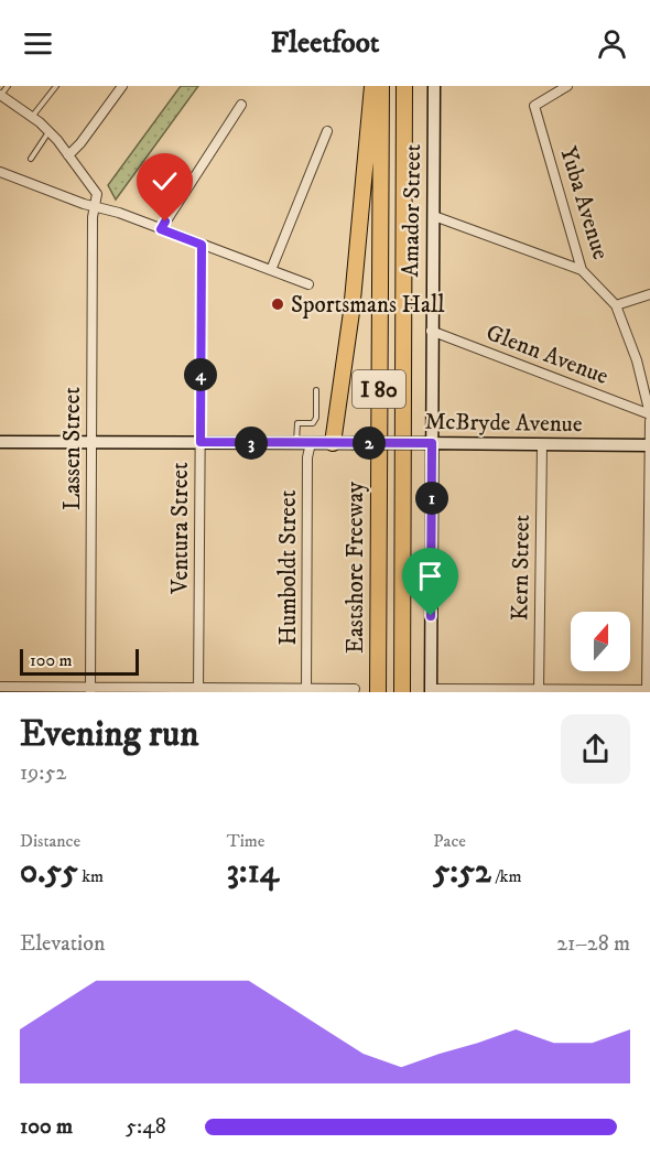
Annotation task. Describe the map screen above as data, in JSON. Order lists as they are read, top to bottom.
{
  "streets": {
    "highway": ["I 80", "Eastshore Freeway"],
    "main road": ["Amador Street", "McBryde Avenue"],
    "street": [
      "Yuba Avenue",
      "Glenn Avenue",
      "Lassen Street",
      "Ventura Street",
      "Humboldt Street",
      "Kern Street"
    ]
  },
  "crossings": [
    ["Yuba Avenue", "Glenn Avenue"],
    ["Amador Street", "Glenn Avenue"],
    ["Amador Street", "McBryde Avenue"],
    ["McBryde Avenue", "Lassen Street"],
    ["McBryde Avenue", "Ventura Street"],
    ["McBryde Avenue", "Humboldt Street"],
    ["McBryde Avenue", "Kern Street"]
  ],
  "places": ["Sportsmans Hall"],
  "scale_bar": "100 m",
  "north": "top",
  "page": {
    "header": "Fleetfoot",
    "pins": [
      "4",
      "2",
      "3",
      "1"
    ],
    "scale": "100 m",
    "heading": ["Evening run", "19:52"],
    "stats": [
      ["Distance", "0.55 km"],
      ["Time", "3:14"],
      ["Pace", "5:52 /km"]
    ],
    "chart": ["Elevation", "21–28 m"],
    "list": [
      {
        "name": "100 m",
        "note": "5:48"
      }
    ]
  }
}
